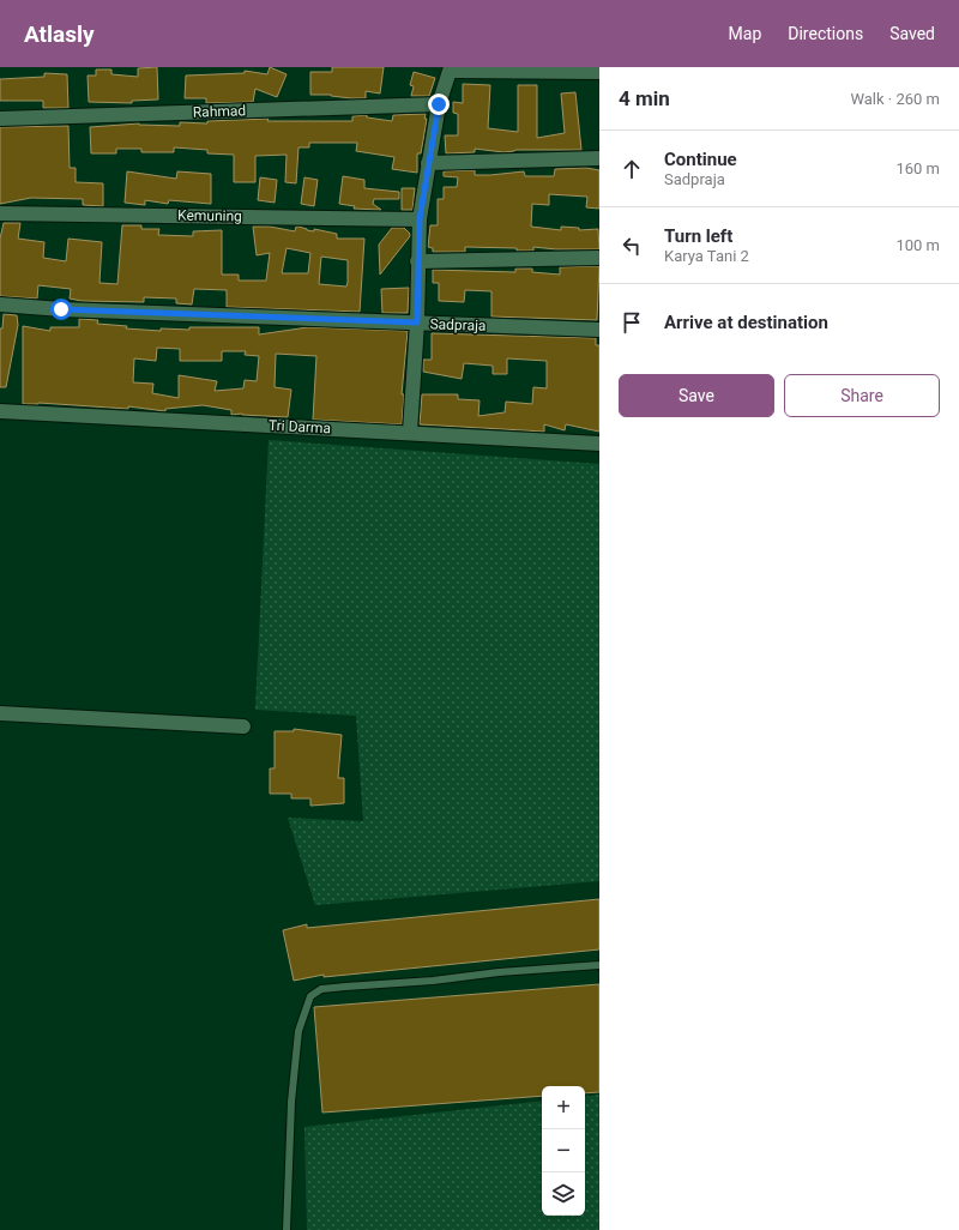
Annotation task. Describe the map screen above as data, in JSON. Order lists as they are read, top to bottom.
{
  "streets": {
    "street": [
      "Rahmad",
      "Kemuning",
      "Sadpraja",
      "Tri Darma"
    ]
  },
  "page": {
    "header": "Atlasly",
    "nav": ["Map", "Directions", "Saved"],
    "heading": ["4 min", "Walk · 260 m"],
    "list": [
      ["Continue", "Sadpraja", "160 m"],
      ["Turn left", "Karya Tani 2", "100 m"],
      "Arrive at destination"
    ],
    "buttons": ["Save", "Share"],
    "map_buttons": ["+", "−"]
  }
}
